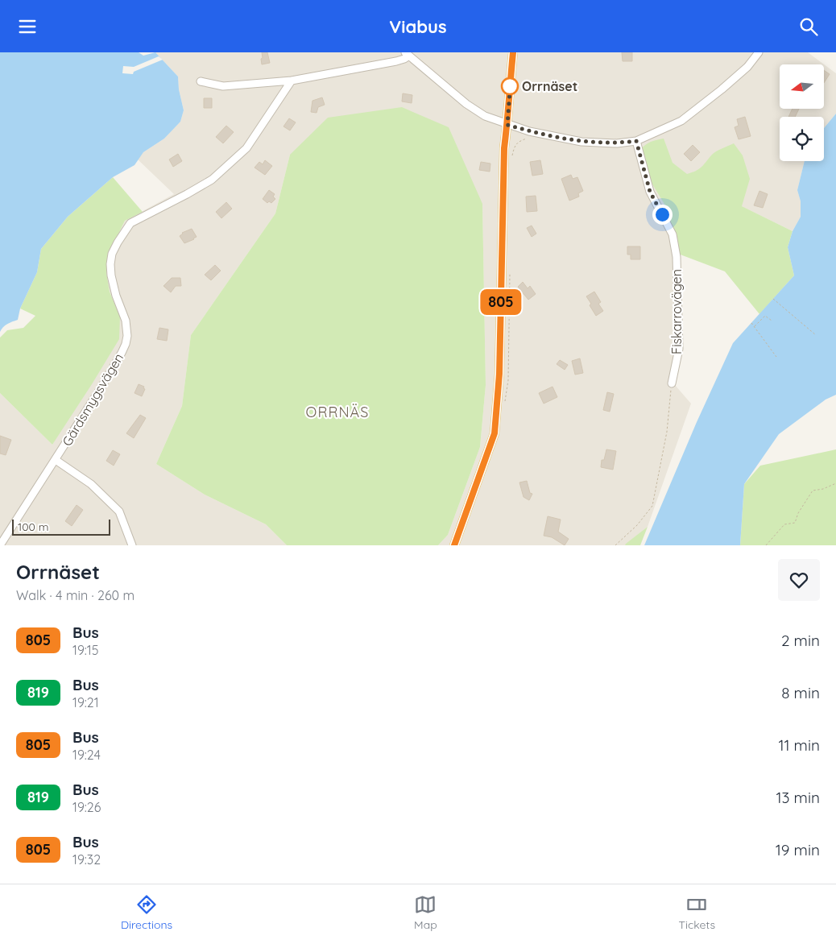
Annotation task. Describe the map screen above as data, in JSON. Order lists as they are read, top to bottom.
{
  "streets": {
    "street": ["Fiskarrovägen", "Gärdsmygsvägen"]
  },
  "districts": ["ORRNÄS"],
  "places": ["Orrnäset"],
  "lines": ["bus line 805"],
  "scale_bar": "100 m",
  "north": "left",
  "page": {
    "header": "Viabus",
    "on_map": "805",
    "scale": "100 m",
    "heading": ["Orrnäset", "Walk · 4 min · 260 m"],
    "list": [
      {
        "mark": "805",
        "name": "Bus",
        "note": "19:15",
        "value": "2 min"
      },
      {
        "mark": "819",
        "name": "Bus",
        "note": "19:21",
        "value": "8 min"
      },
      {
        "mark": "805",
        "name": "Bus",
        "note": "19:24",
        "value": "11 min"
      },
      {
        "mark": "819",
        "name": "Bus",
        "note": "19:26",
        "value": "13 min"
      },
      {
        "mark": "805",
        "name": "Bus",
        "note": "19:32",
        "value": "19 min"
      }
    ],
    "tabs": ["Directions", "Map", "Tickets"]
  }
}
